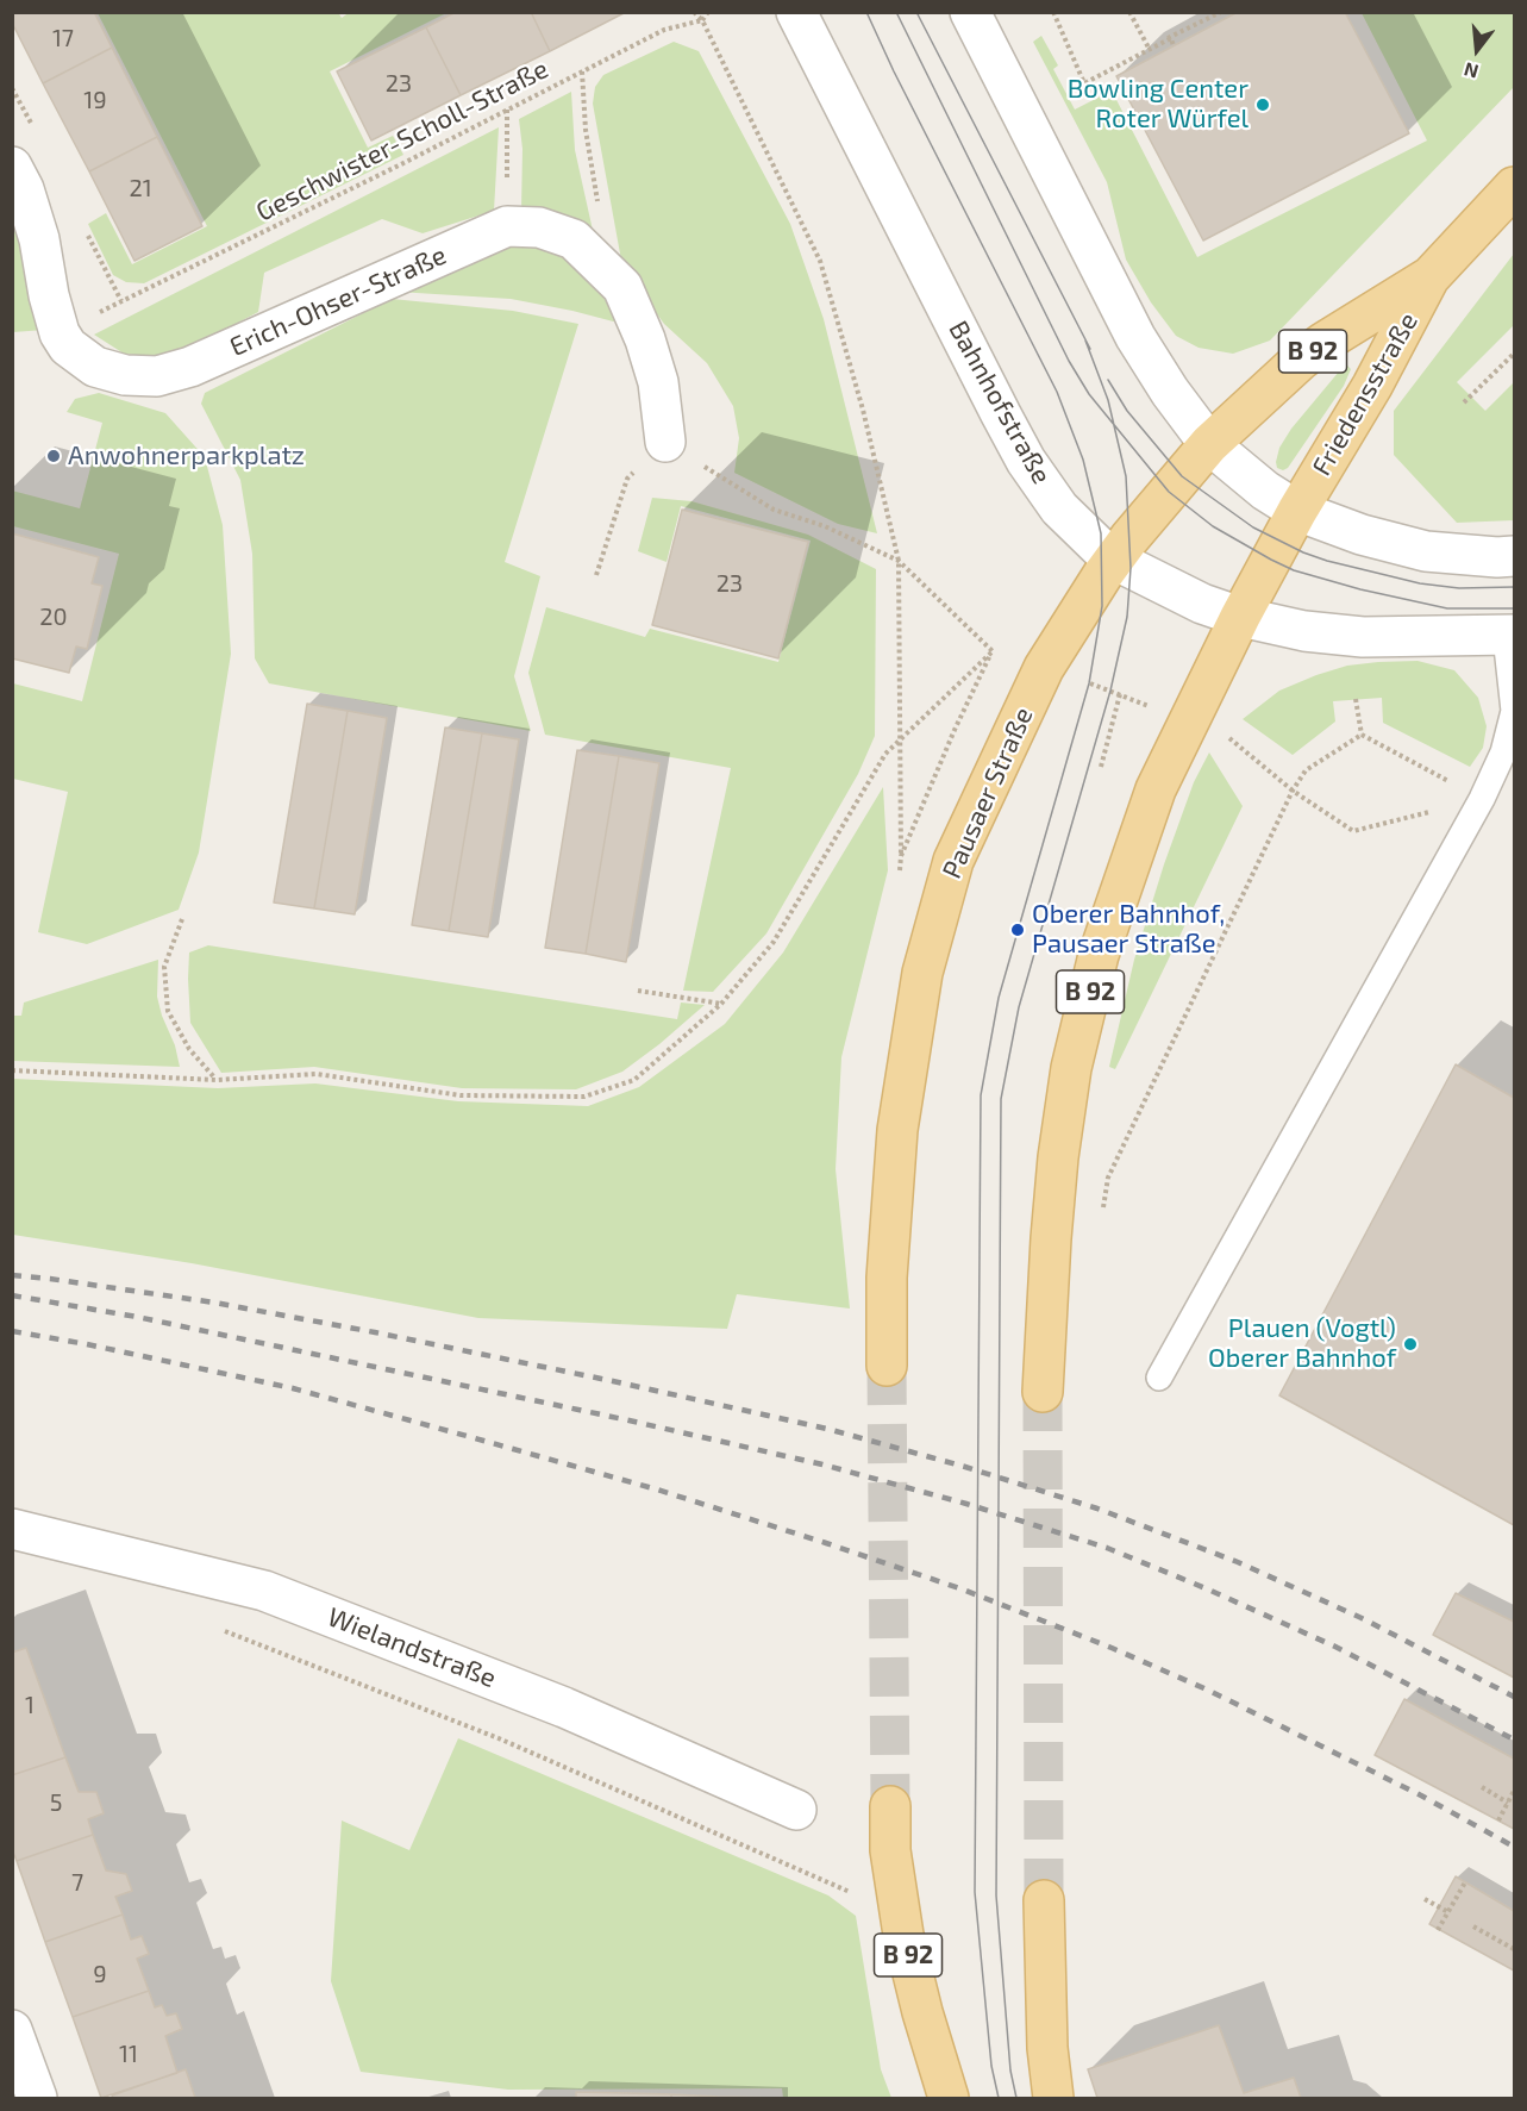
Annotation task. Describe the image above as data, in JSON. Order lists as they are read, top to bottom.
{
  "streets": {
    "main road": ["B 92", "Friedensstraße", "Pausaer Straße"],
    "street": ["Erich-Ohser-Straße", "Bahnhofstraße", "Wielandstraße"],
    "path": ["Geschwister-Scholl-Straße"]
  },
  "crossings": [
    ["B 92", "Friedensstraße"],
    ["B 92", "Bahnhofstraße"],
    ["Friedensstraße", "Pausaer Straße"],
    ["Bahnhofstraße", "Pausaer Straße"]
  ],
  "places": [
    "Bowling Center Roter Würfel",
    "Anwohnerparkplatz",
    "Oberer Bahnhof, Pausaer Straße",
    "Plauen (Vogtl) Oberer Bahnhof"
  ],
  "house_numbers": [
    "17",
    "23",
    "19",
    "21",
    "23",
    "20",
    "1",
    "5",
    "7",
    "9",
    "11"
  ],
  "north": "bottom"
}
